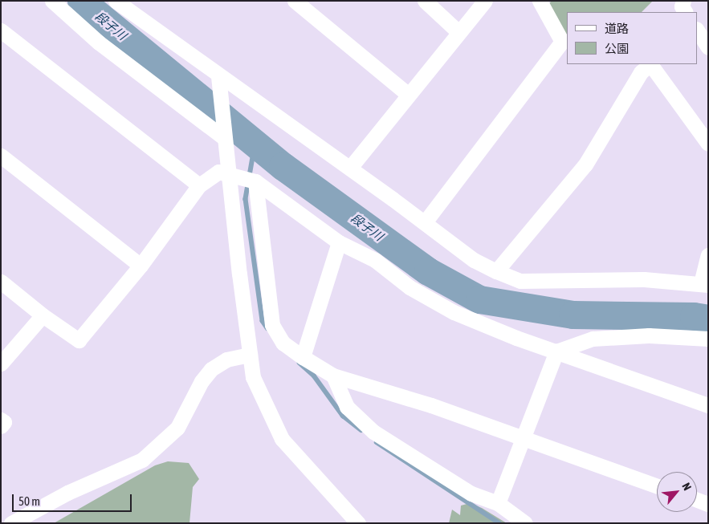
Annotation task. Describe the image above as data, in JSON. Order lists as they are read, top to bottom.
{
  "water": ["段子川"],
  "legend": ["道路", "公園"],
  "scale_bar": "50 m",
  "north": "top right"
}
